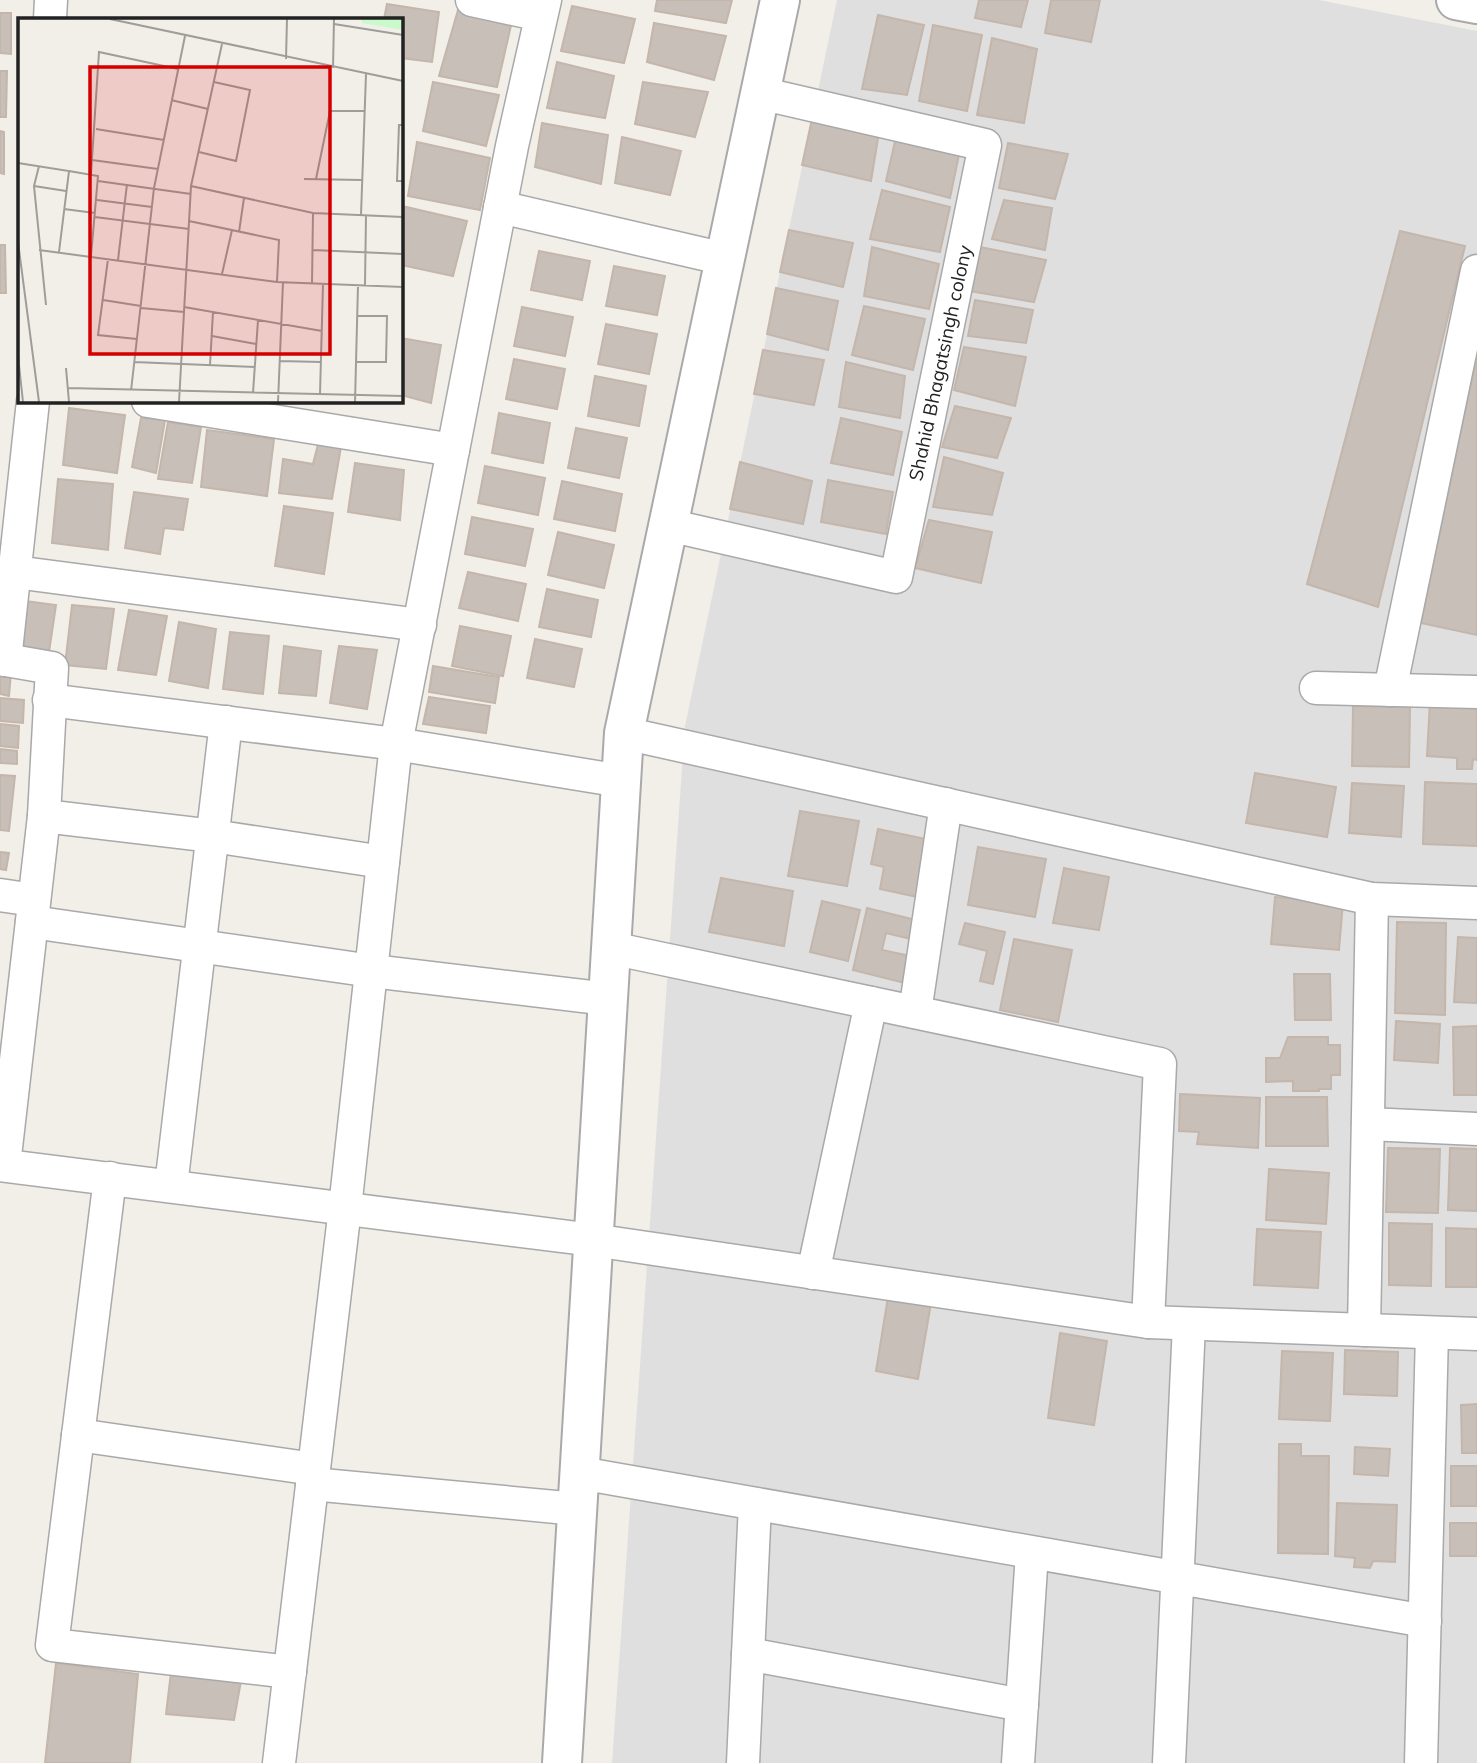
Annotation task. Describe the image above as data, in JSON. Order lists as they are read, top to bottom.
{
  "streets": {
    "street": ["Shahid Bhagatsingh colony"]
  }
}
